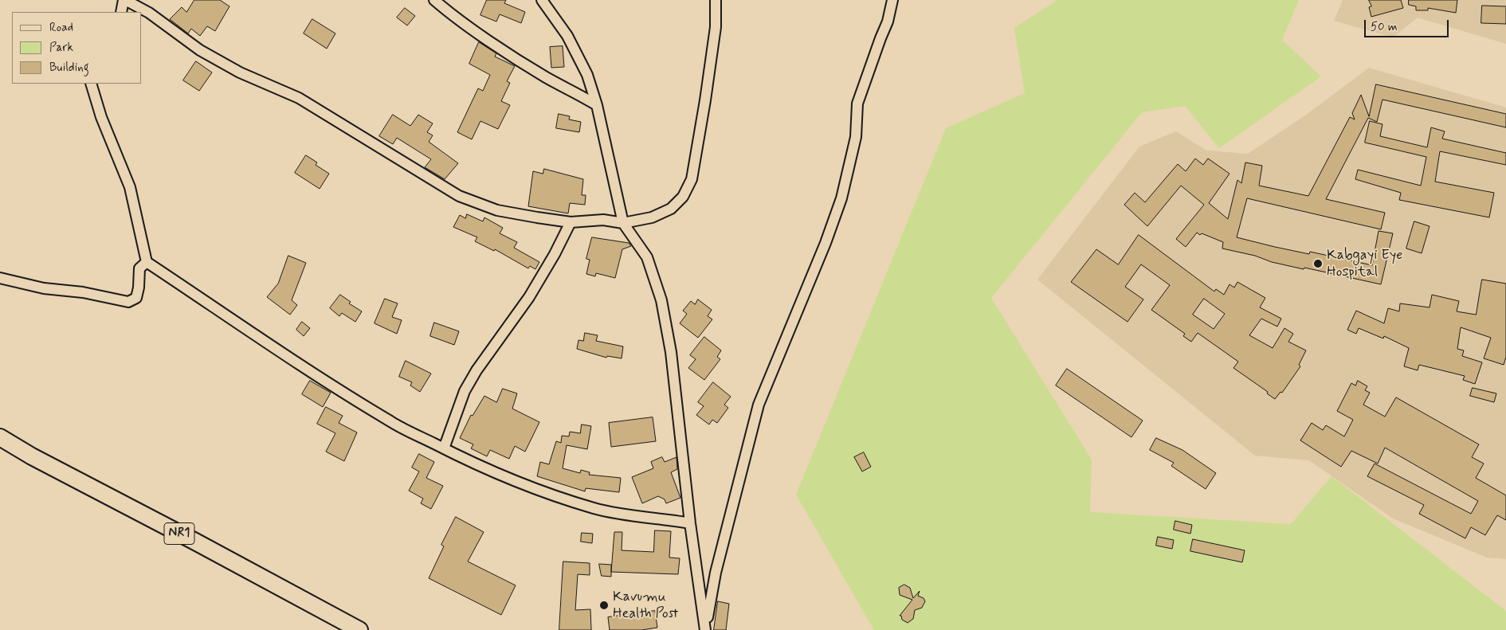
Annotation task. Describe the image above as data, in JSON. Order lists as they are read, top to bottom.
{
  "streets": {
    "highway": ["NR1"]
  },
  "places": ["Kabgayi Eye Hospital", "Kavumu Health Post"],
  "legend": ["Road", "Park", "Building"],
  "scale_bar": "50 m"
}
